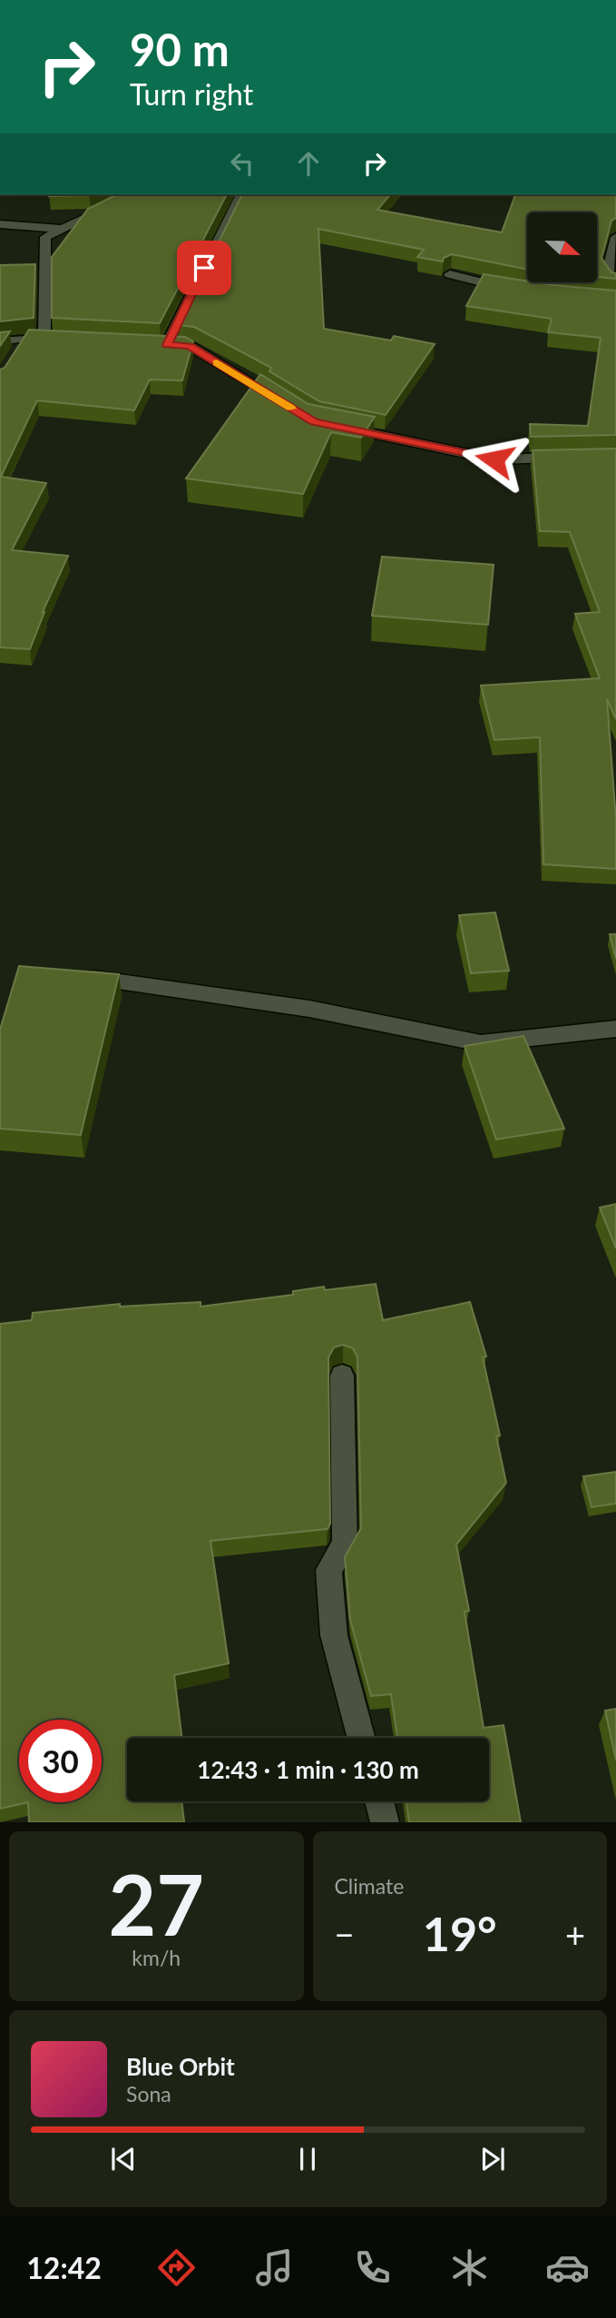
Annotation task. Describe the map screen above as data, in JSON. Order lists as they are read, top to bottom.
{
  "north": "right",
  "page": {
    "turn": ["90 m", "Turn right"],
    "limit": "30",
    "trip": "12:43 · 1 min · 130 m",
    "tile": [
      ["27", "km/h"],
      "Climate"
    ],
    "heat": ["−", "19°", "+"],
    "song": ["Blue Orbit", "Sona"],
    "tabs": "12:42"
  }
}
